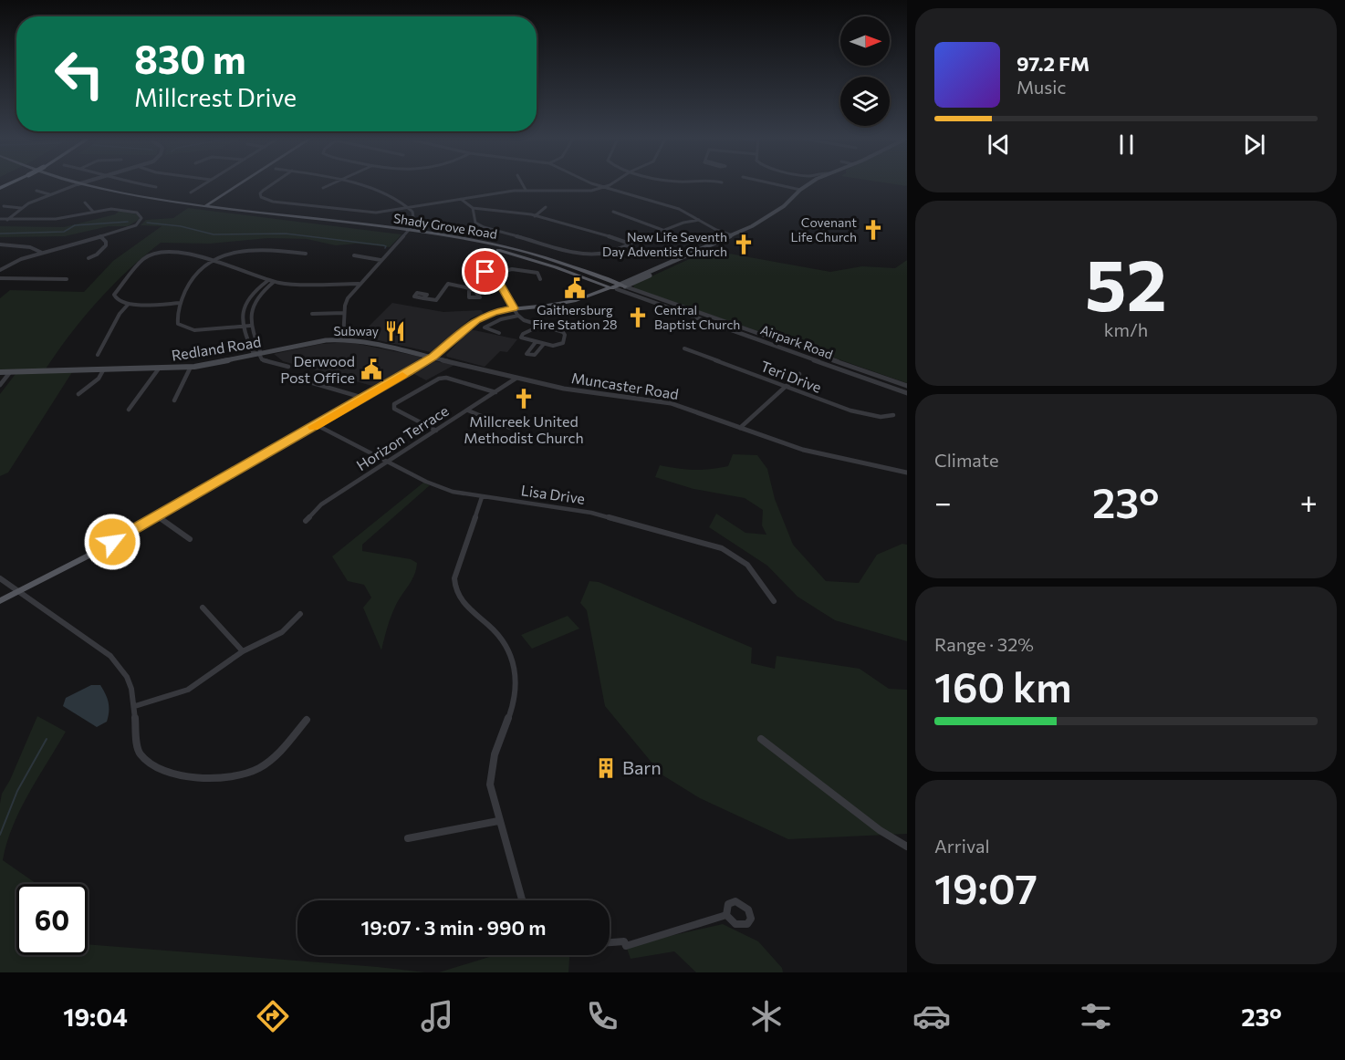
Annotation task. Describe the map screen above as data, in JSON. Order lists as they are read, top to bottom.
{
  "streets": {
    "main road": ["Shady Grove Road", "Redland Road"],
    "street": [
      "Airpark Road",
      "Teri Drive",
      "Muncaster Road",
      "Horizon Terrace",
      "Lisa Drive"
    ]
  },
  "crossings": [
    ["Shady Grove Road", "Airpark Road"],
    ["Redland Road", "Muncaster Road"],
    ["Muncaster Road", "Horizon Terrace"],
    ["Horizon Terrace", "Lisa Drive"]
  ],
  "places": {
    "church": [
      "Covenant Life Church",
      "New Life Seventh Day Adventist Church",
      "Central Baptist Church",
      "Millcreek United Methodist Church"
    ],
    "public building": ["Gaithersburg Fire Station 28", "Derwood Post Office"],
    "restaurant": ["Subway"],
    "building": ["Barn"]
  },
  "north": "right",
  "page": {
    "turn": ["830 m", "Millcrest Drive"],
    "song": ["97.2 FM", "Music"],
    "tile": [
      ["52", "km/h"],
      "Climate",
      ["Range · 32%", "160 km"],
      ["Arrival", "19:07"]
    ],
    "heat": ["−", "23°", "+"],
    "limit": "60",
    "trip": "19:07 · 3 min · 990 m",
    "tabs": ["19:04", "23°"]
  }
}
